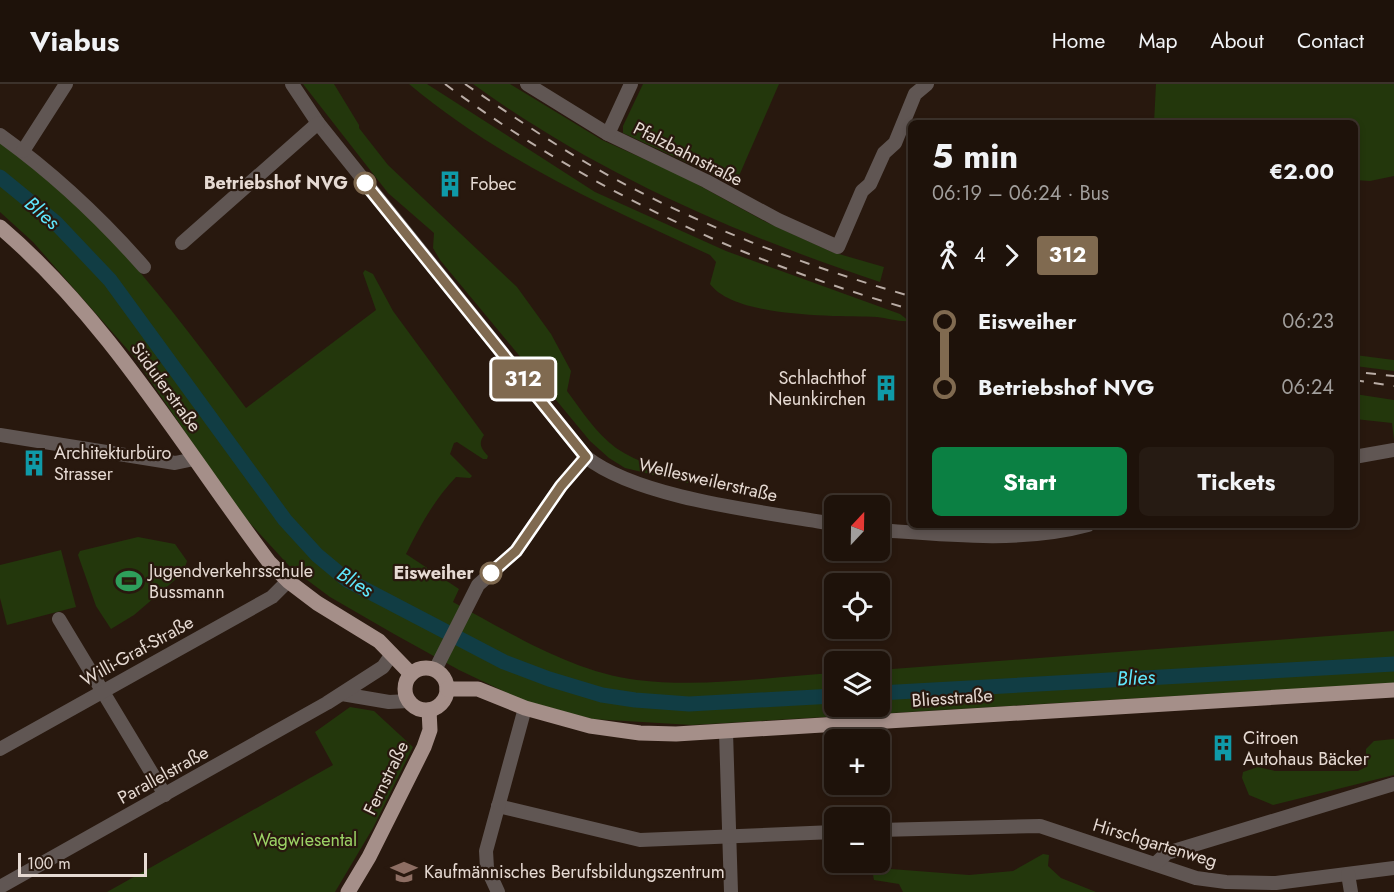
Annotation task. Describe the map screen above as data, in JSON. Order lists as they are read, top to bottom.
{
  "streets": {
    "main road": ["Süduferstraße", "Bliesstraße", "Fernstraße"],
    "street": [
      "Pfalzbahnstraße",
      "Wellesweilerstraße",
      "Willi-Graf-Straße",
      "Parallelstraße",
      "Hirschgartenweg"
    ]
  },
  "crossings": [
    ["Süduferstraße", "Willi-Graf-Straße"],
    ["Bliesstraße", "Fernstraße"]
  ],
  "water": ["Blies"],
  "parks": ["Wagwiesental"],
  "places": {
    "other": ["Betriebshof NVG", "Eisweiher"],
    "building": [
      "Fobec",
      "Schlachthof Neunkirchen",
      "Architekturbüro Strasser",
      "Citroen Autohaus Bäcker"
    ],
    "sports": ["Jugendverkehrsschule Bussmann"],
    "school or university": ["Kaufmännisches Berufsbildungszentrum"]
  },
  "lines": ["bus line 312"],
  "scale_bar": "100 m",
  "north": "top",
  "page": {
    "header": "Viabus",
    "nav": [
      "Home",
      "Map",
      "About",
      "Contact"
    ],
    "on_map": "312",
    "heading": ["5 min", "06:19 – 06:24 · Bus", "€2.00"],
    "legs": ["4", "312"],
    "list": [
      {
        "name": "Eisweiher",
        "value": "06:23"
      },
      {
        "name": "Betriebshof NVG",
        "value": "06:24"
      }
    ],
    "buttons": ["Start", "Tickets"],
    "map_buttons": ["+", "−"],
    "scale": "100 m"
  }
}
